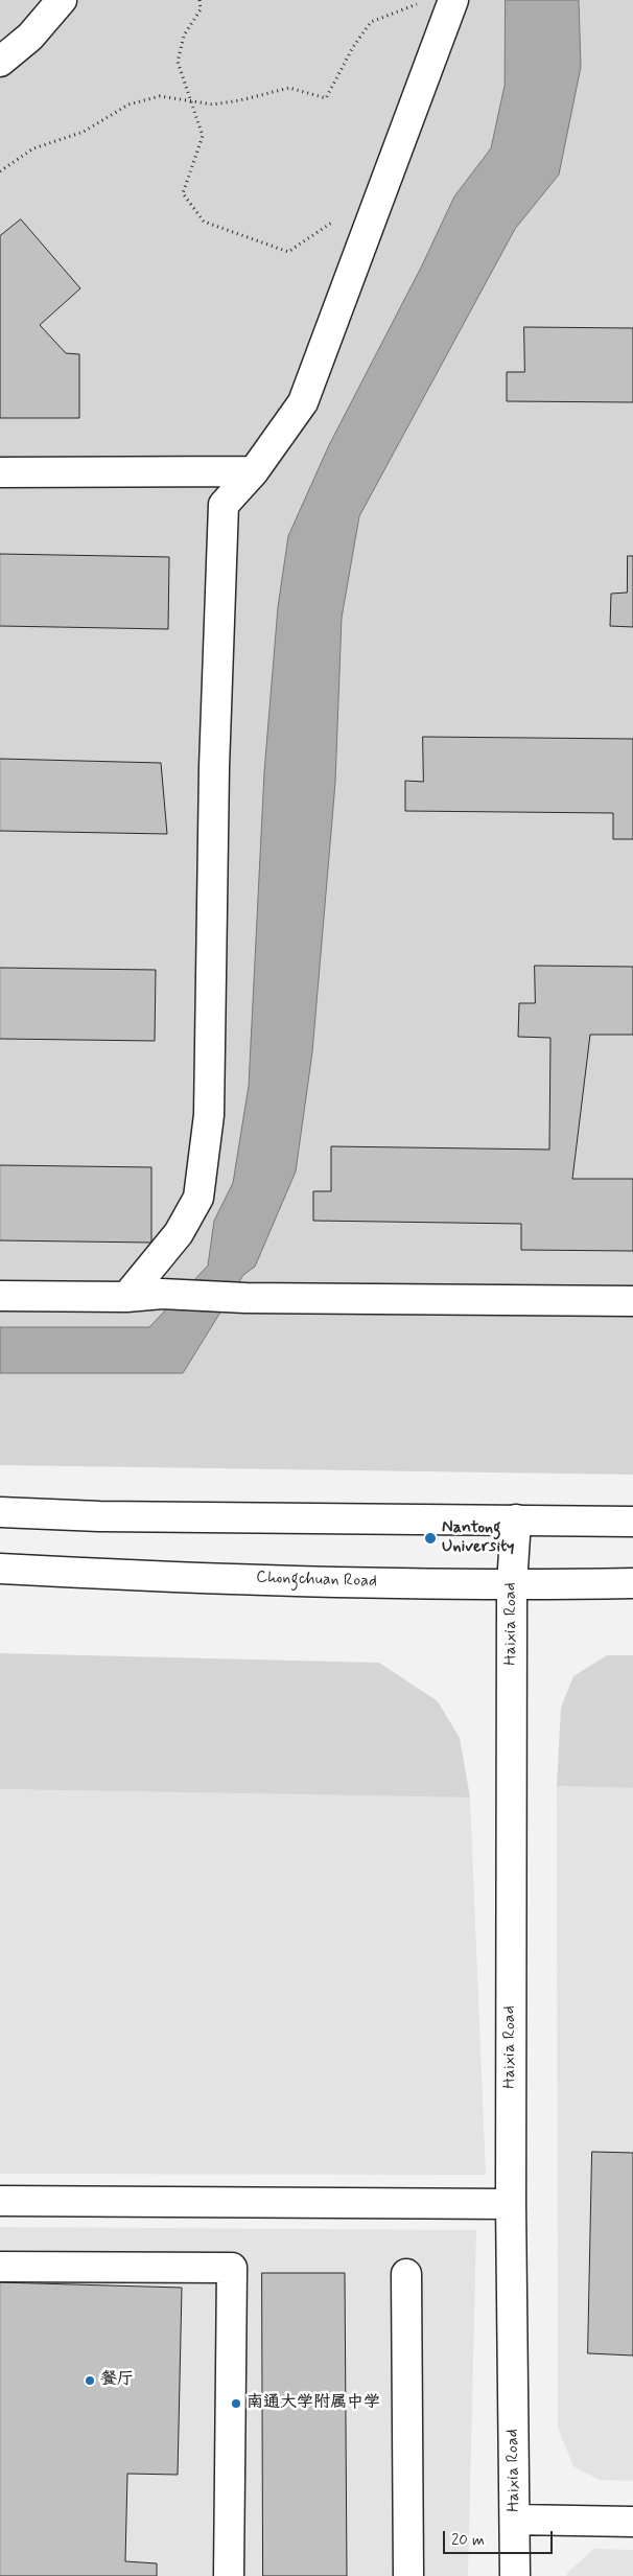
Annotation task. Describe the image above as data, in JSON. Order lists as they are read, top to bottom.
{
  "streets": {
    "street": ["Chongchuan Road", "Haixia Road"]
  },
  "crossings": [
    ["Chongchuan Road", "Haixia Road"]
  ],
  "places": ["Nantong University", "餐厅", "南通大学附属中学"],
  "scale_bar": "20 m"
}
